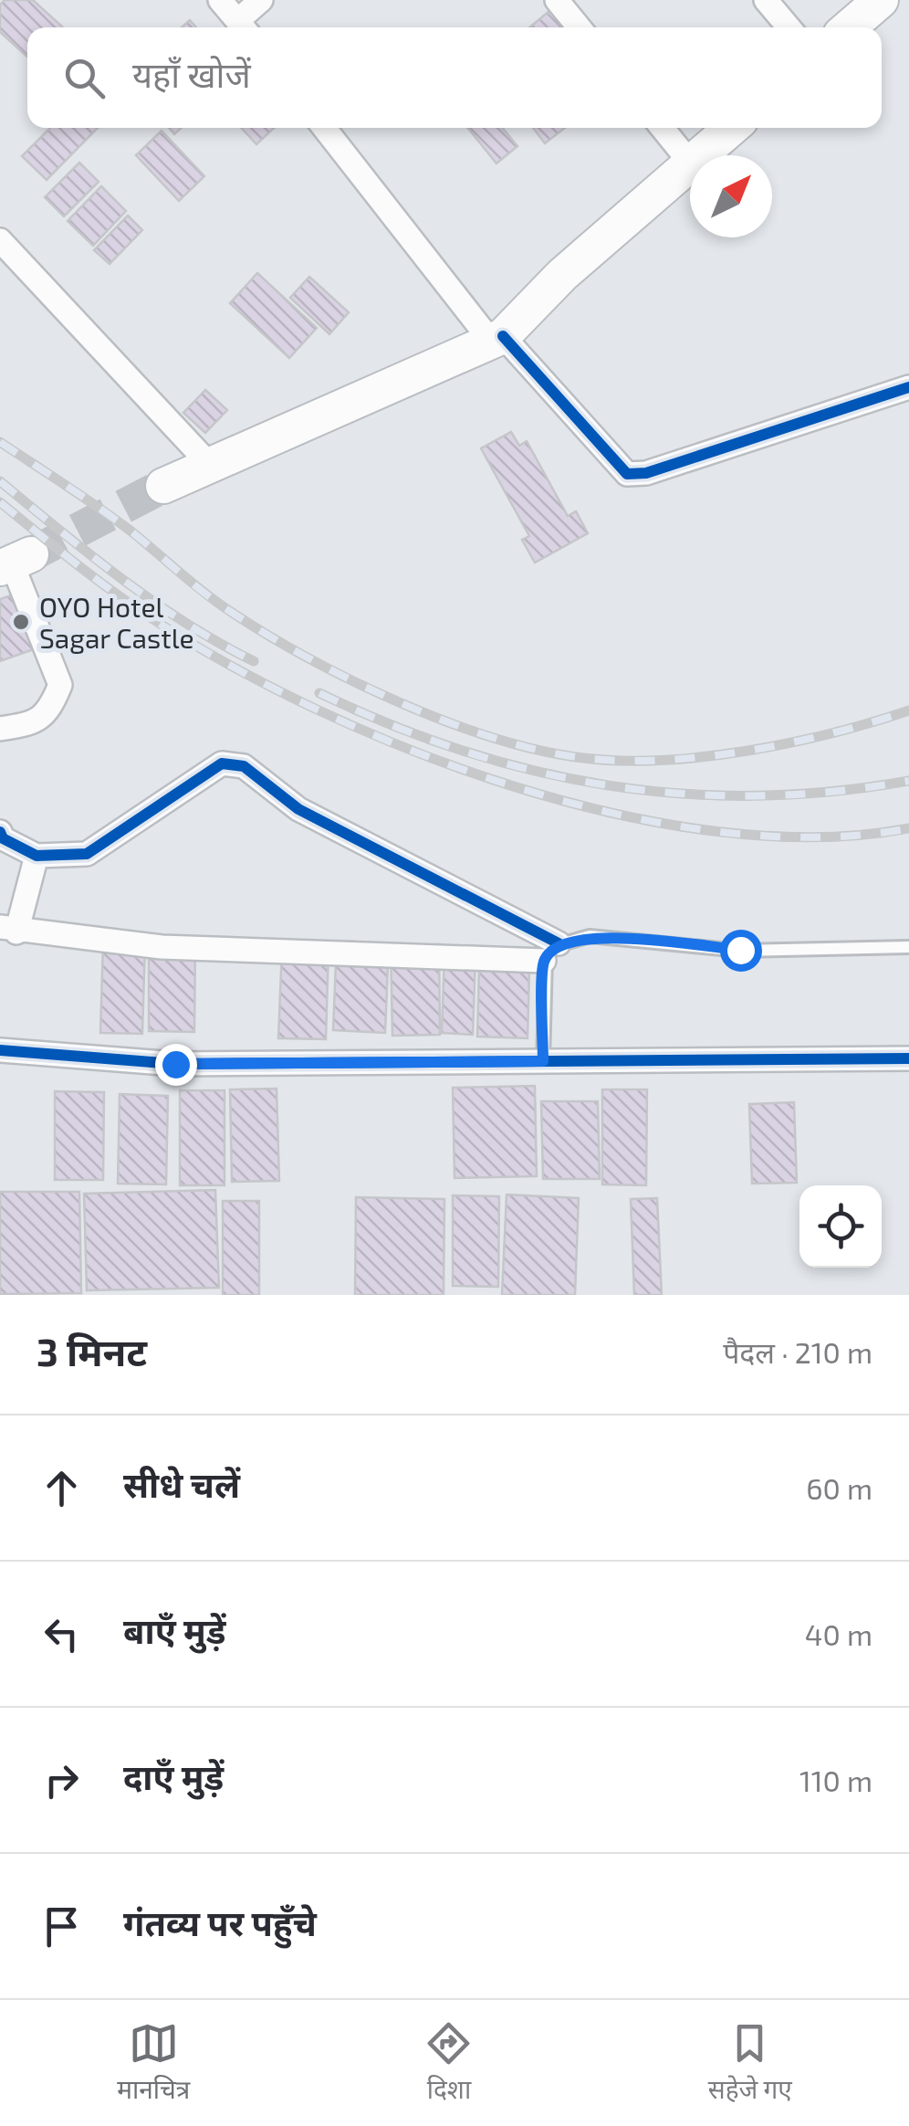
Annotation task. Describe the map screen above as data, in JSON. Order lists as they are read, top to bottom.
{
  "places": ["OYO Hotel Sagar Castle"],
  "north": "top right",
  "page": {
    "search": "यहाँ खोजें",
    "heading": ["3 मिनट", "पैदल · 210 m"],
    "list": [
      ["सीधे चलें", "60 m"],
      ["बाएँ मुड़ें", "40 m"],
      ["दाएँ मुड़ें", "110 m"],
      "गंतव्य पर पहुँचे"
    ],
    "nav": ["मानचित्र", "दिशा", "सहेजे गए"]
  }
}
